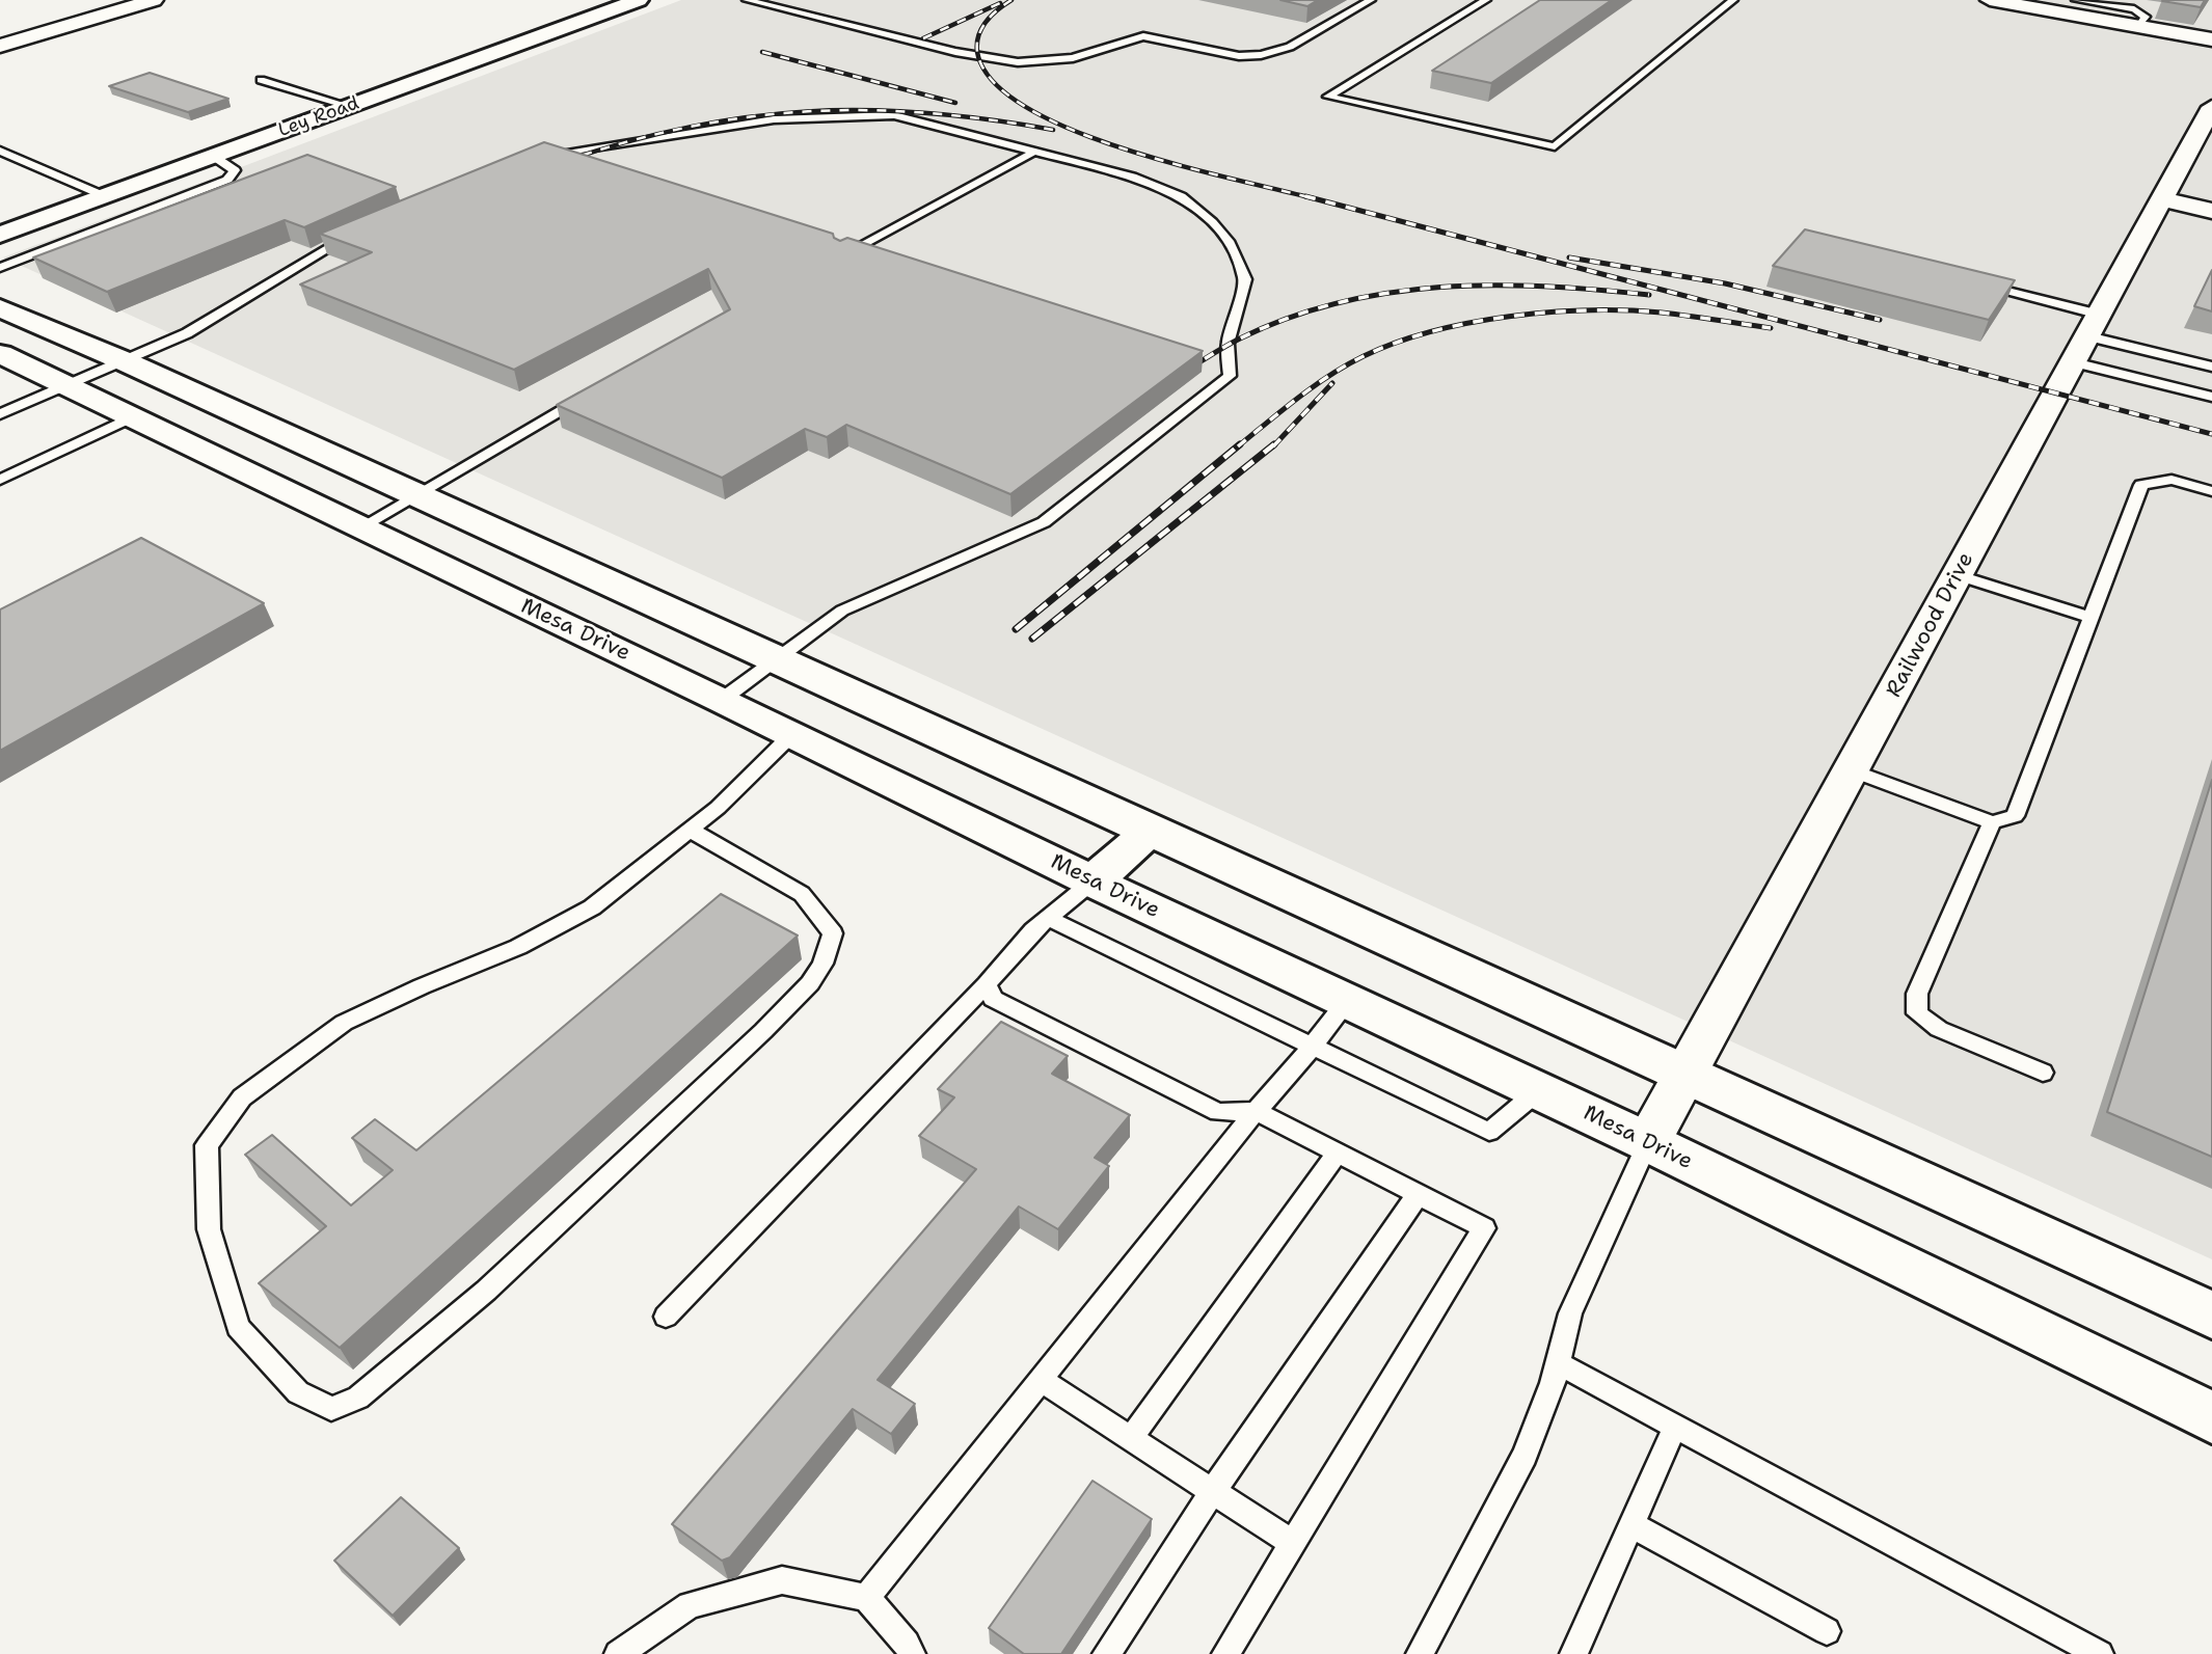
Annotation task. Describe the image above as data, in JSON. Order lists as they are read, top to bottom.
{
  "streets": {
    "main road": ["Ley Road", "Mesa Drive"],
    "street": ["Railwood Drive"]
  },
  "crossings": [
    ["Railwood Drive", "Mesa Drive"]
  ]
}
